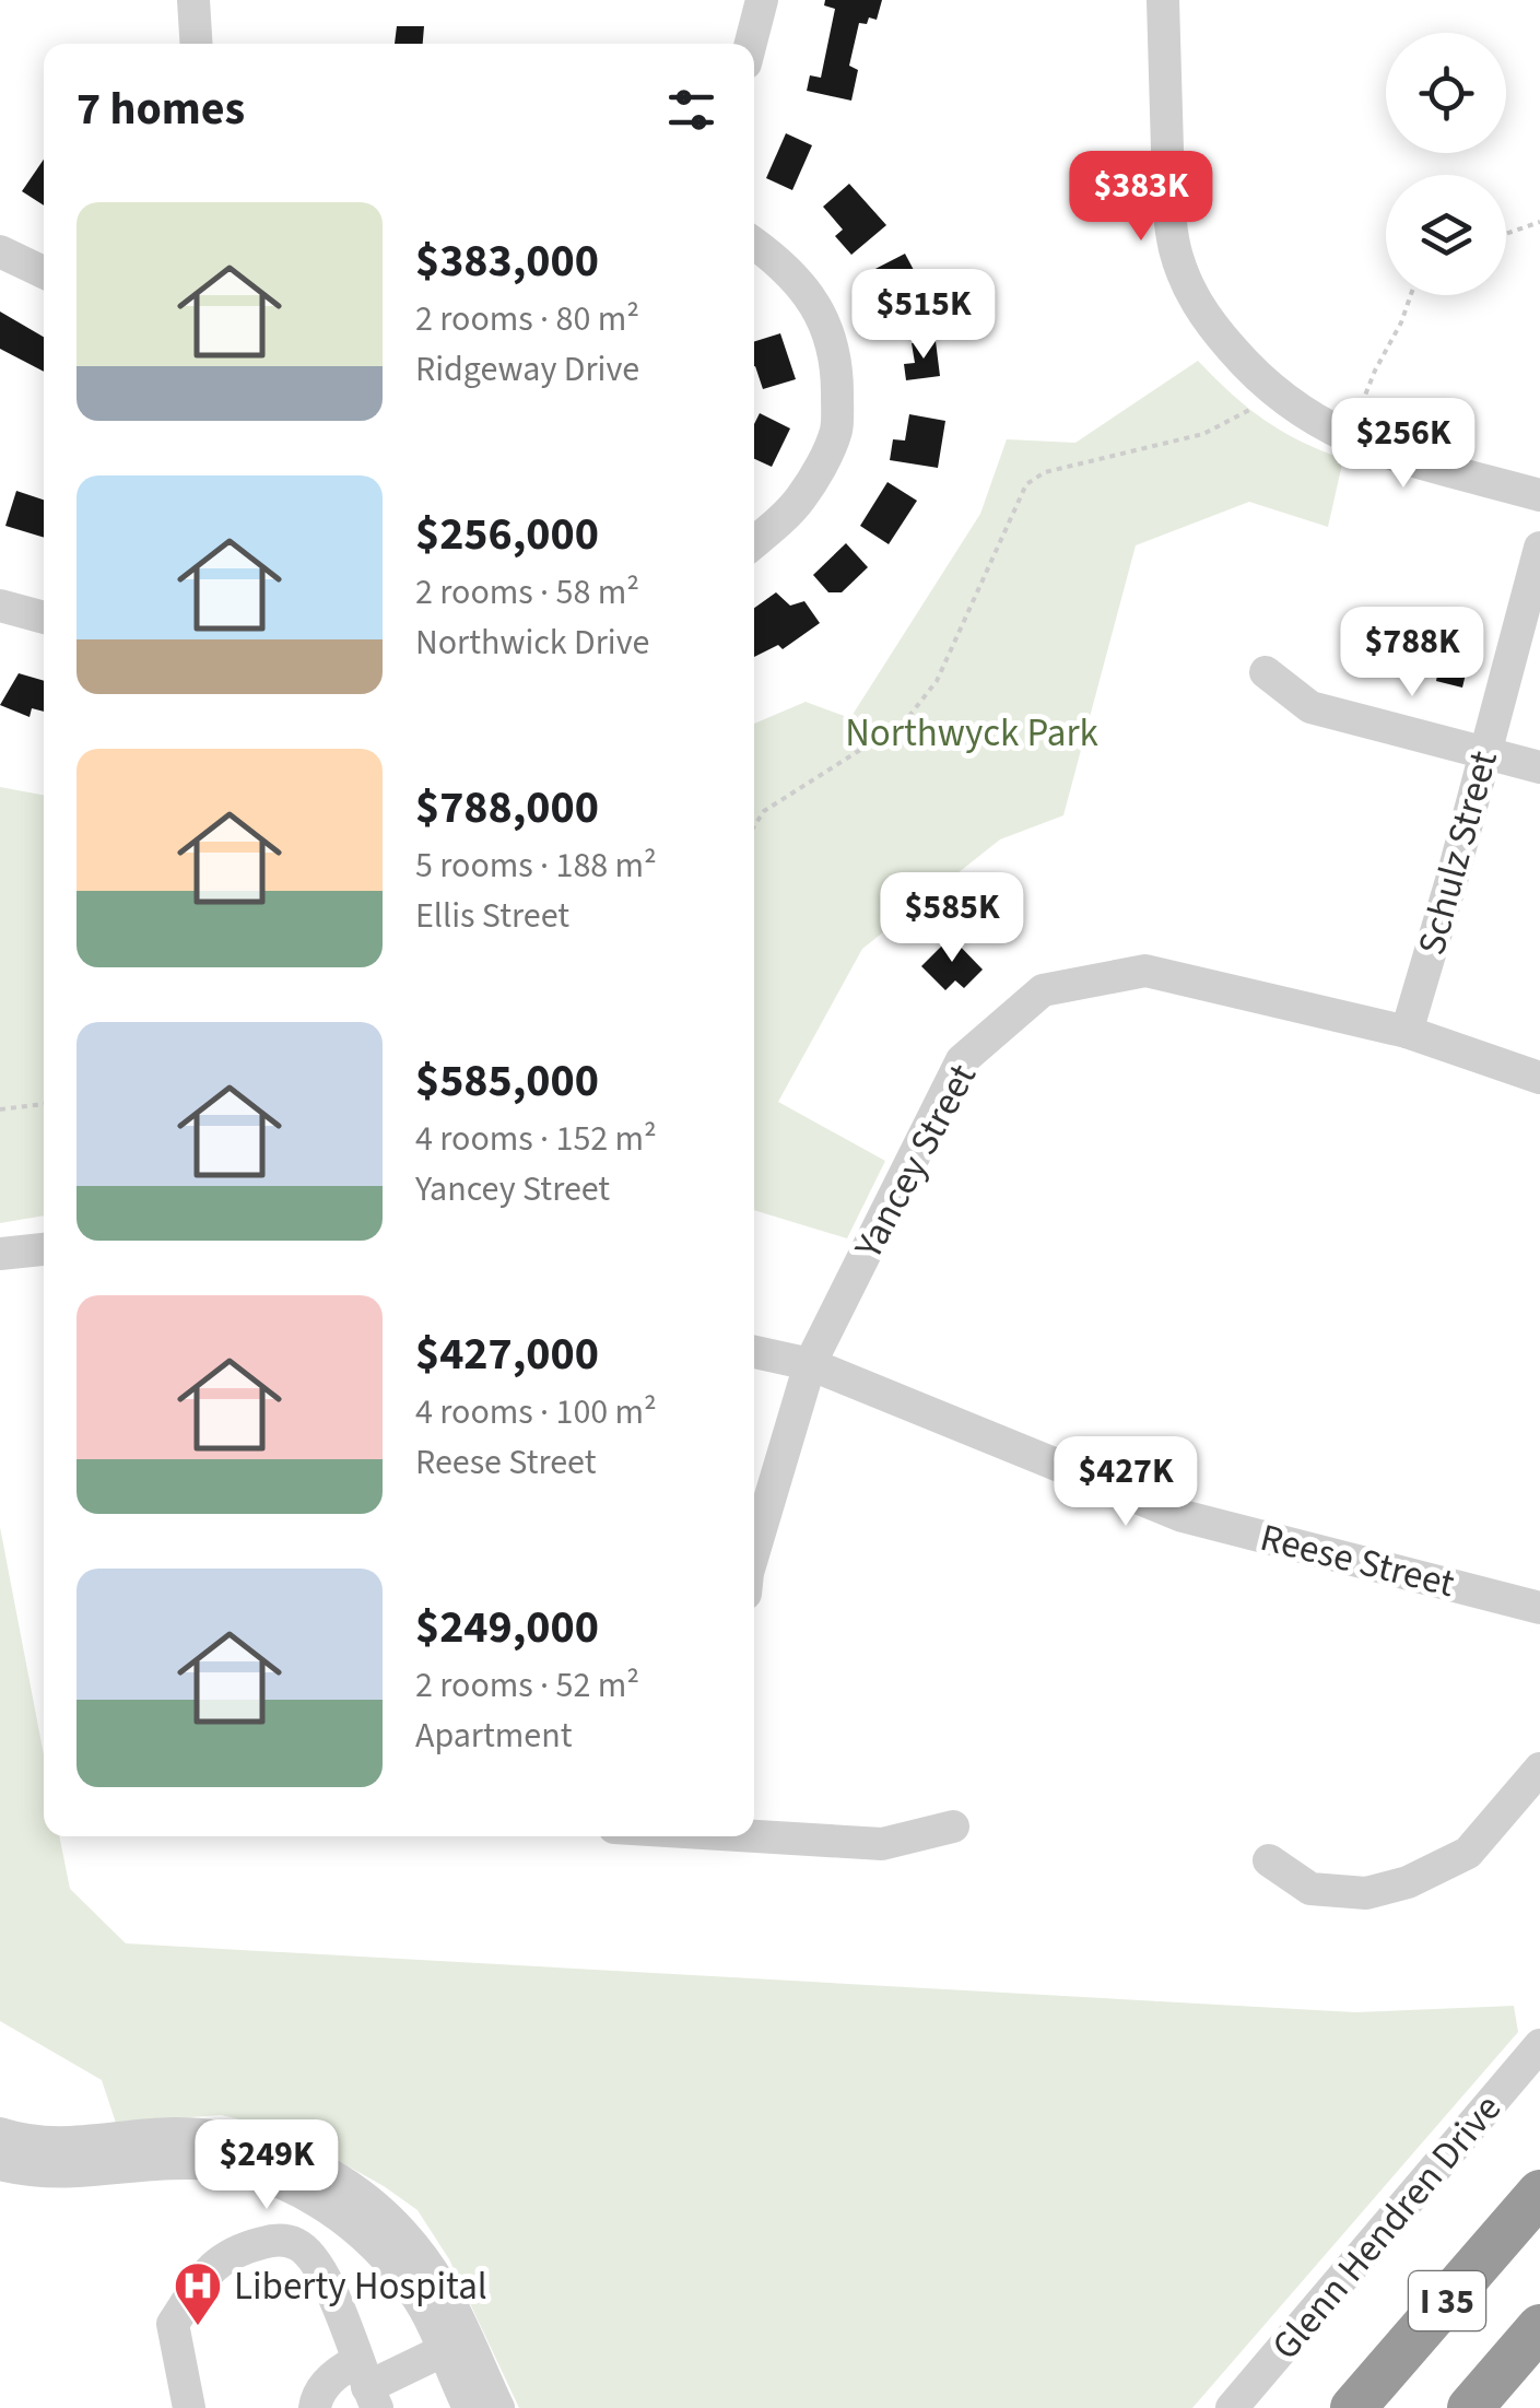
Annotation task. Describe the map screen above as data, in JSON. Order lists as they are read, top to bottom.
{
  "streets": {
    "highway": ["I 35"],
    "street": [
      "Schulz Street",
      "Yancey Street",
      "Reese Street",
      "Glenn Hendren Drive"
    ]
  },
  "crossings": [
    ["Schulz Street", "Yancey Street"],
    ["Yancey Street", "Reese Street"]
  ],
  "parks": ["Northwyck Park"],
  "places": {
    "hospital": ["Liberty Hospital"]
  },
  "page": {
    "heading": "7 homes",
    "price": [
      "$383K",
      "$515K",
      "$256K",
      "$788K",
      "$585K",
      "$427K",
      "$249K"
    ],
    "list": [
      {
        "name": "$383,000",
        "note": "2 rooms · 80 m² · Ridgeway Drive"
      },
      {
        "name": "$256,000",
        "note": "2 rooms · 58 m² · Northwick Drive"
      },
      {
        "name": "$788,000",
        "note": "5 rooms · 188 m² · Ellis Street"
      },
      {
        "name": "$585,000",
        "note": "4 rooms · 152 m² · Yancey Street"
      },
      {
        "name": "$427,000",
        "note": "4 rooms · 100 m² · Reese Street"
      },
      {
        "name": "$249,000",
        "note": "2 rooms · 52 m² · Apartment"
      }
    ]
  }
}
